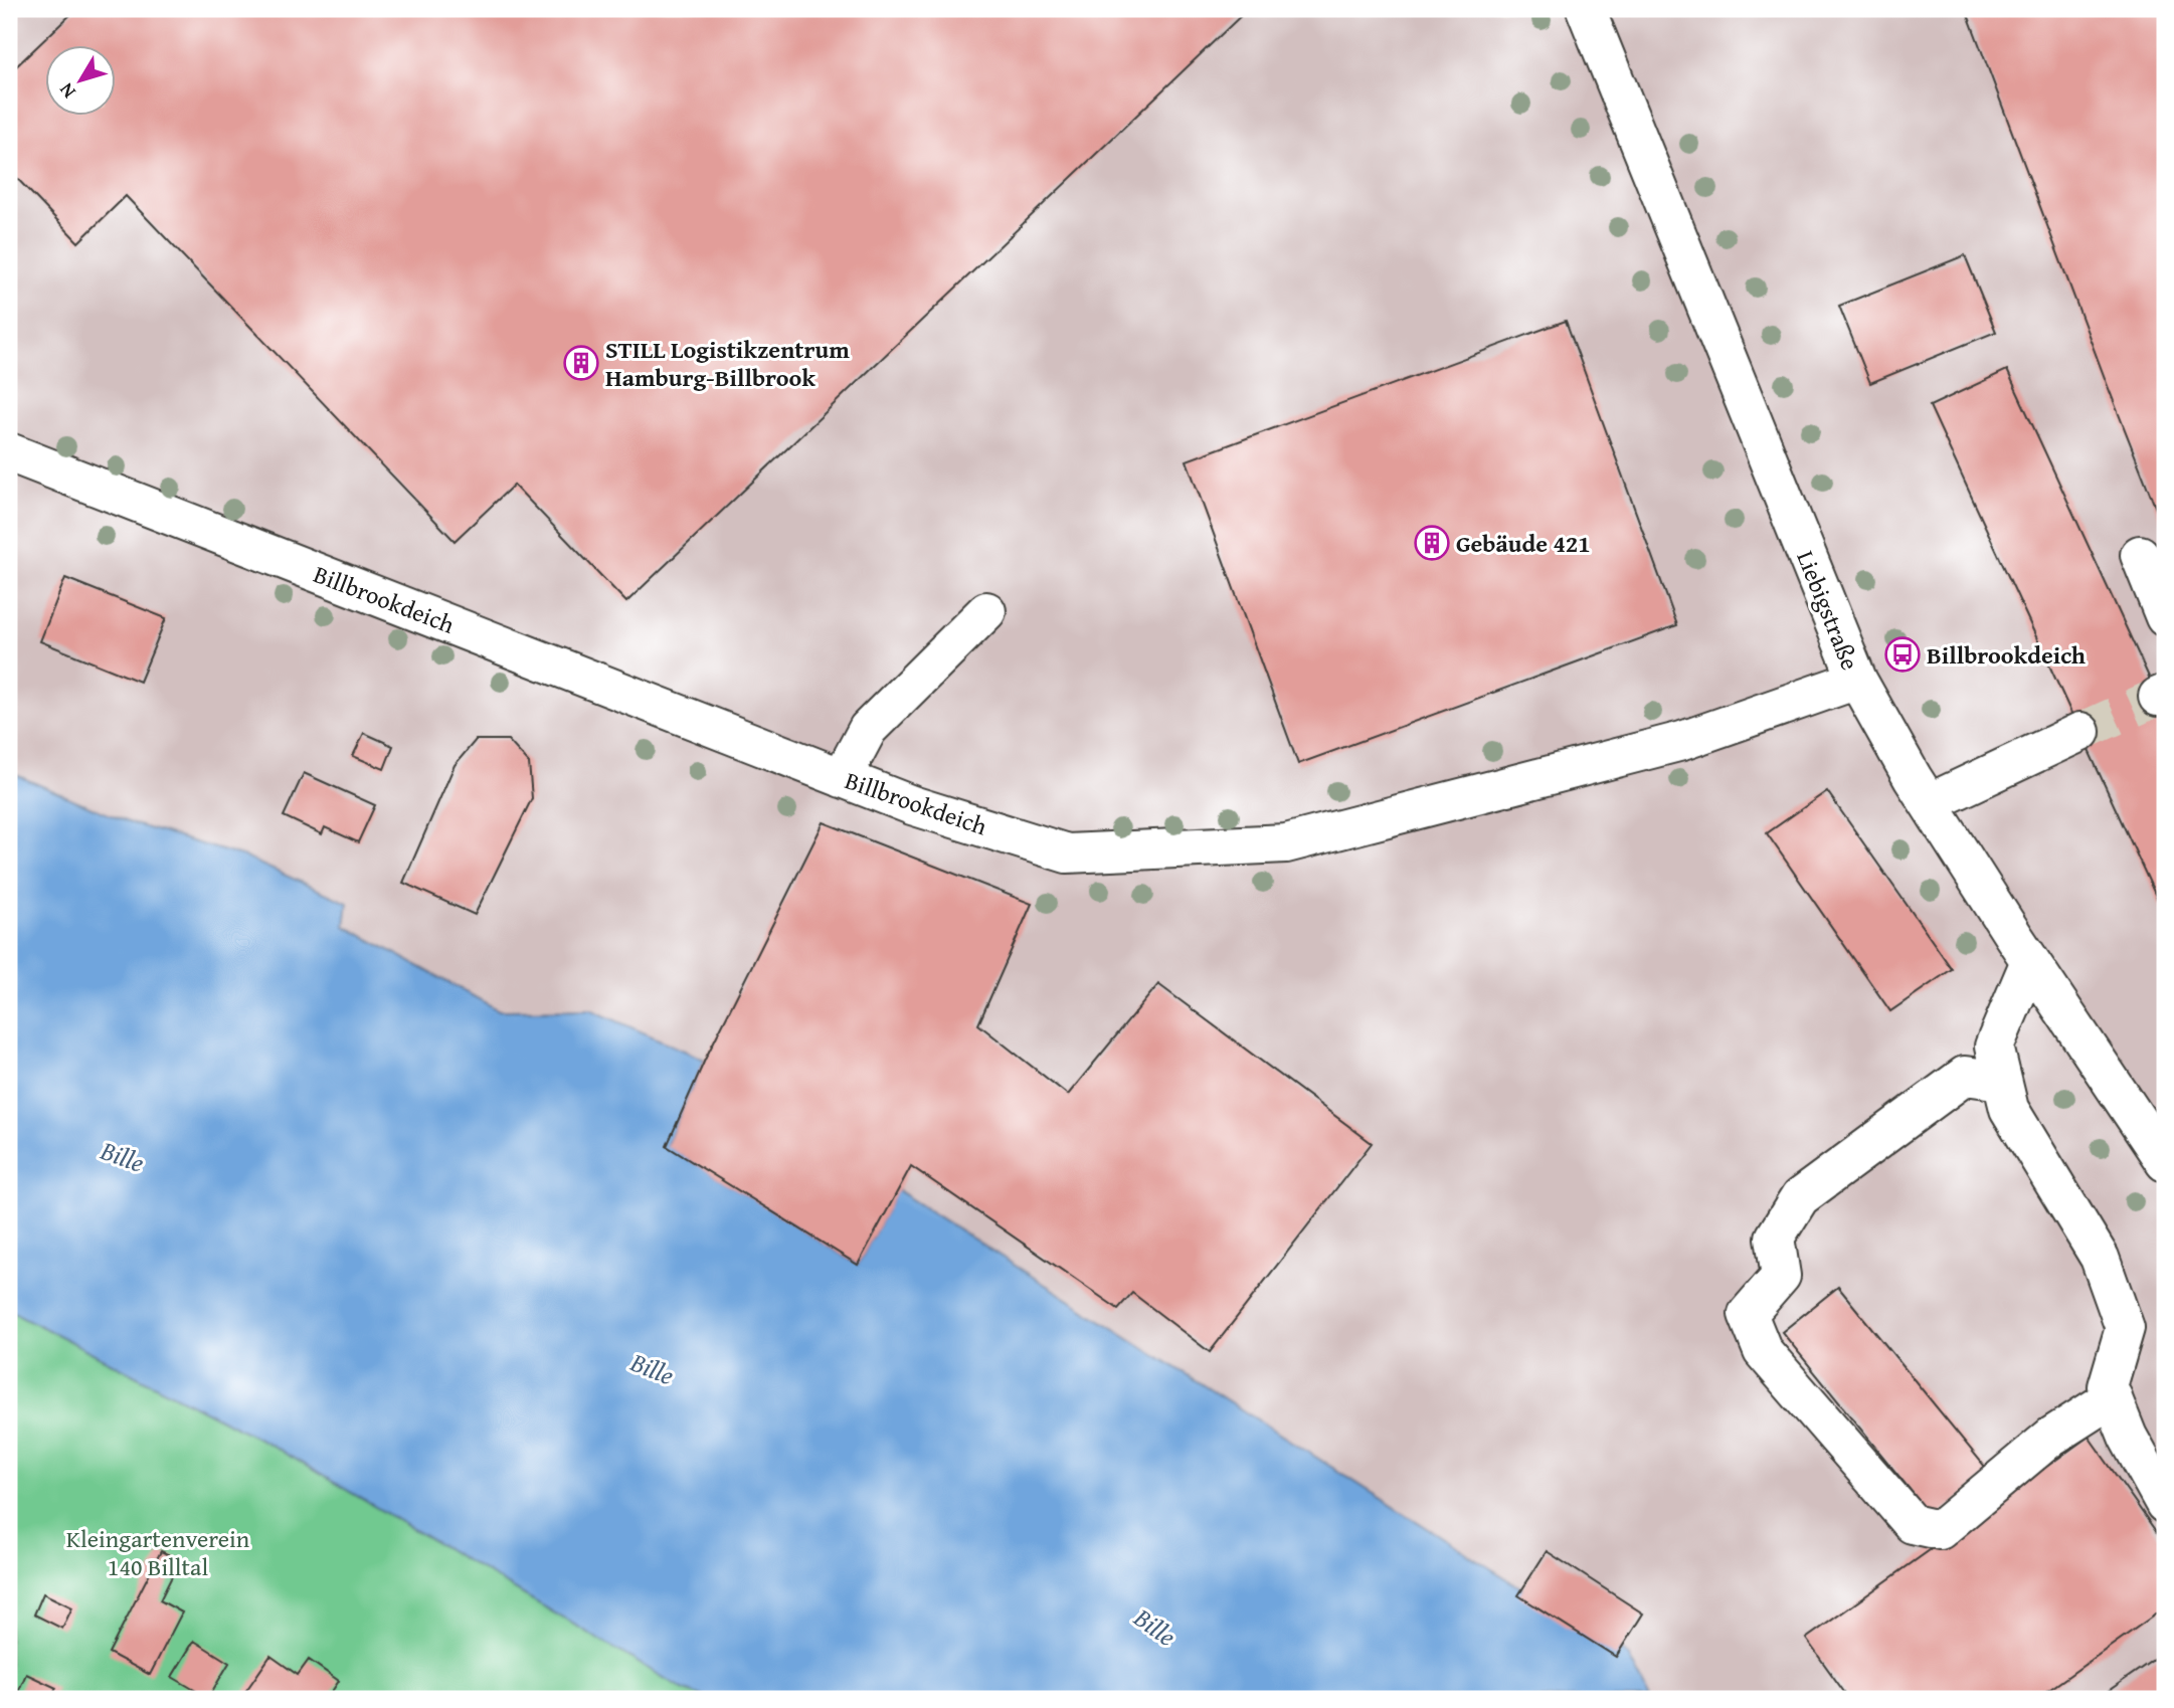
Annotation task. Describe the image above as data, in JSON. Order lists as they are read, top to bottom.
{
  "streets": {
    "street": ["Billbrookdeich", "Liebigstraße"]
  },
  "crossings": [
    ["Billbrookdeich", "Liebigstraße"]
  ],
  "water": ["Bille"],
  "parks": ["Kleingartenverein 140 Billtal"],
  "places": {
    "building": ["STILL Logistikzentrum Hamburg-Billbrook", "Gebäude 421"],
    "bus stop": ["Billbrookdeich"]
  },
  "north": "bottom left"
}
